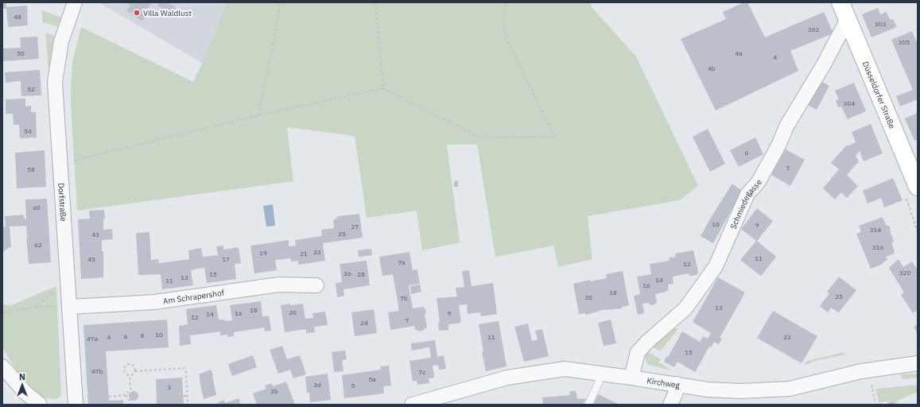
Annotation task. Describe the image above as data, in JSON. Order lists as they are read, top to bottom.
{
  "streets": {
    "main road": ["Düsseldorfer Straße"],
    "street": [
      "Dorfstraße",
      "Schmiedegasse",
      "Am Schrapershof",
      "Kirchweg"
    ]
  },
  "crossings": [
    ["Düsseldorfer Straße", "Schmiedegasse"],
    ["Dorfstraße", "Am Schrapershof"],
    ["Schmiedegasse", "Kirchweg"]
  ],
  "places": ["Villa Waldlust"],
  "house_numbers": [
    "48",
    "303",
    "302",
    "305",
    "50",
    "4a",
    "4",
    "4b",
    "52",
    "304",
    "54",
    "6",
    "7",
    "58",
    "60",
    "10",
    "9",
    "27",
    "314",
    "25",
    "43",
    "62",
    "316",
    "23",
    "19",
    "21",
    "11",
    "45",
    "17",
    "7a",
    "12",
    "320",
    "26",
    "15",
    "28",
    "13",
    "14",
    "11",
    "16",
    "18",
    "25",
    "20",
    "7b",
    "13",
    "18",
    "20",
    "16",
    "9",
    "14",
    "12",
    "7",
    "24",
    "10",
    "8",
    "6",
    "4",
    "11",
    "23",
    "47a",
    "15",
    "47b",
    "7c",
    "5a",
    "3d",
    "5",
    "3",
    "3b"
  ],
  "north": "top"
}
